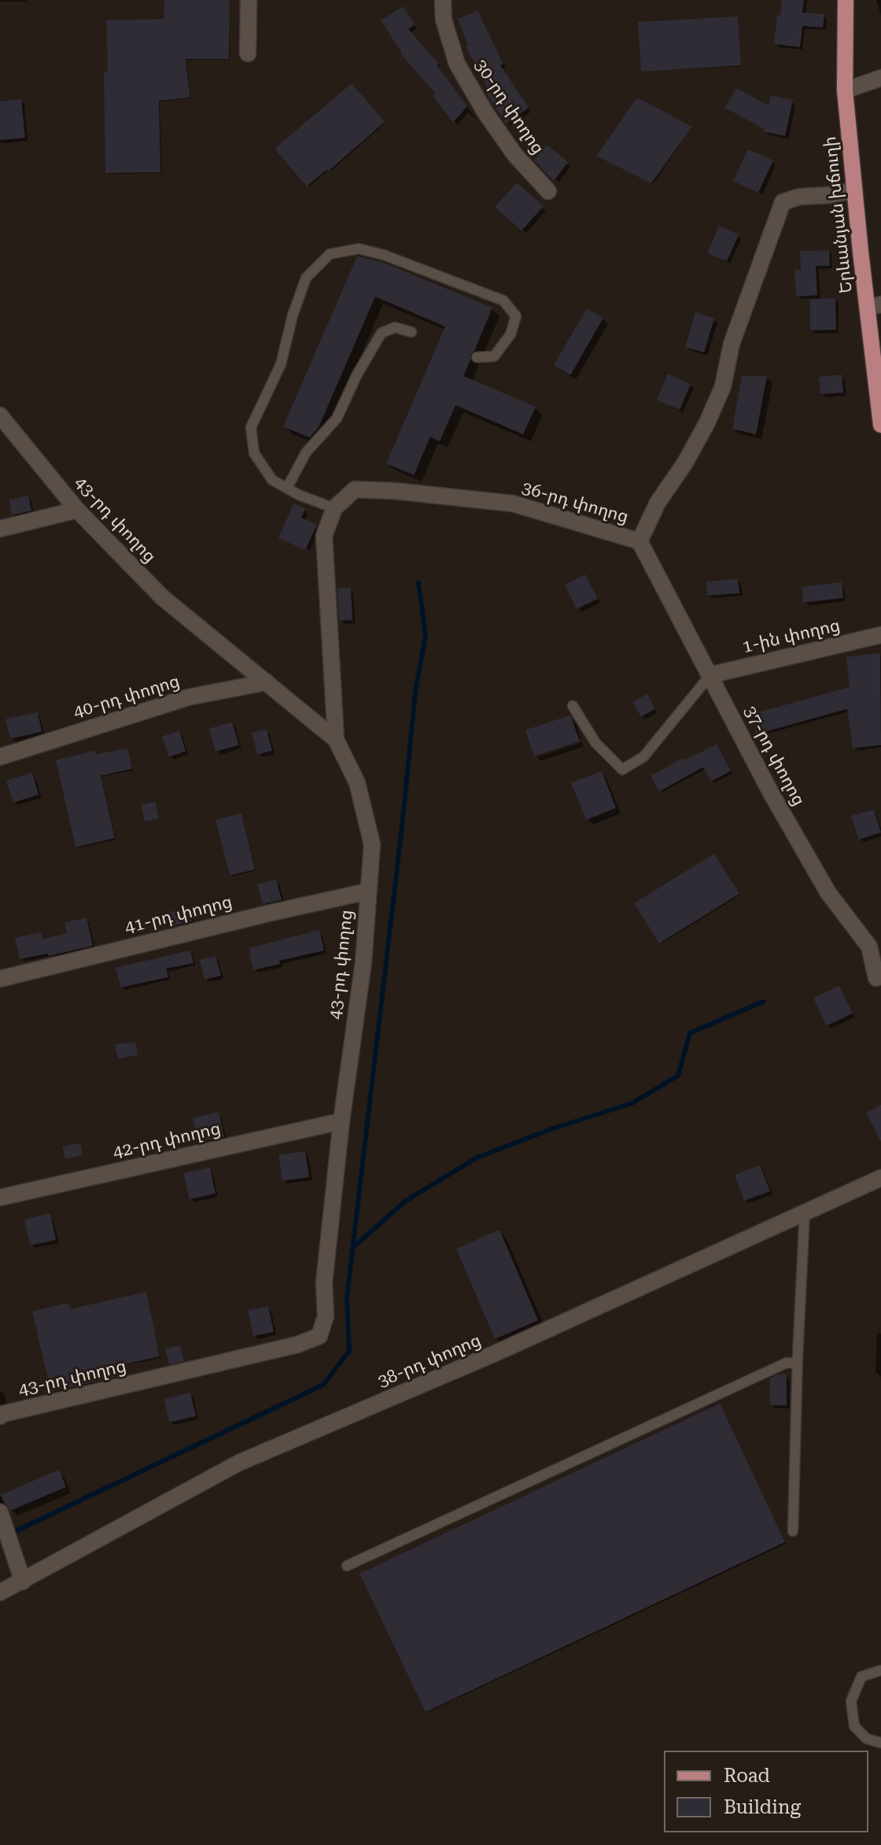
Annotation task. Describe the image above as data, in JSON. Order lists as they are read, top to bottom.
{
  "streets": {
    "main road": ["Երևանյան խճուղի"],
    "street": [
      "30-րդ փողոց",
      "36-րդ փողոց",
      "43-րդ փողոց",
      "1-ին փողոց",
      "40-րդ փողոց",
      "37-րդ փողոց",
      "41-րդ փողոց",
      "42-րդ փողոց",
      "38-րդ փողոց"
    ]
  },
  "crossings": [
    ["Երևանյան խճուղի", "36-րդ փողոց"],
    ["36-րդ փողոց", "37-րդ փողոց"],
    ["43-րդ փողոց", "40-րդ փողոց"],
    ["43-րդ փողոց", "41-րդ փողոց"],
    ["43-րդ փողոց", "42-րդ փողոց"],
    ["1-ին փողոց", "37-րդ փողոց"]
  ],
  "legend": ["Road", "Building"]
}
